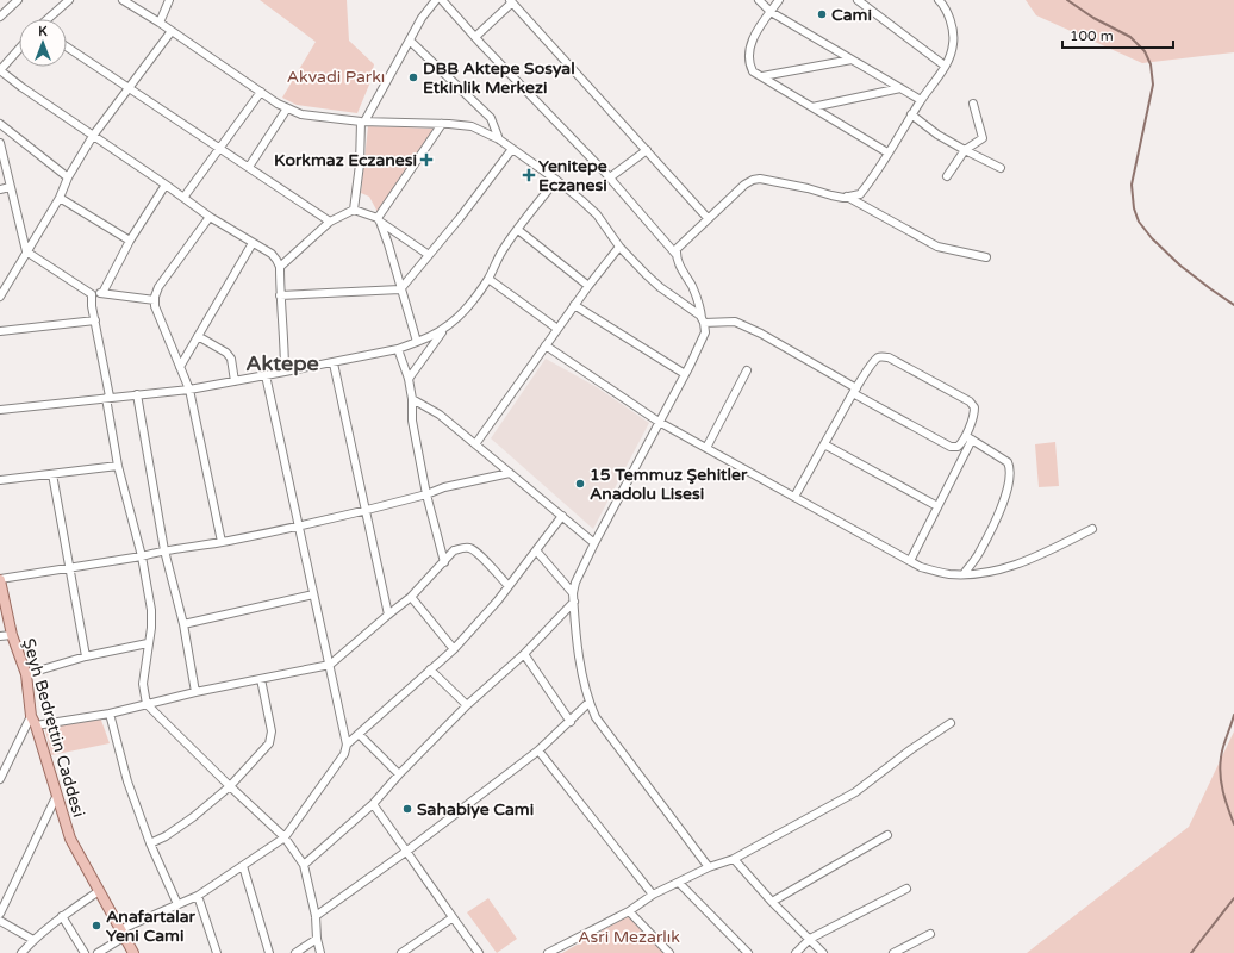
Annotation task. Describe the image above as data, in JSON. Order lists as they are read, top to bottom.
{
  "streets": {
    "main road": ["Şeyh Bedrettin Caddesi"]
  },
  "districts": ["Aktepe"],
  "parks": ["Akvadi Parkı", "Asri Mezarlık"],
  "places": {
    "other": [
      "Cami",
      "DBB Aktepe Sosyal Etkinlik Merkezi",
      "15 Temmuz Şehitler Anadolu Lisesi",
      "Sahabiye Cami",
      "Anafartalar Yeni Cami"
    ],
    "health": ["Korkmaz Eczanesi", "Yenitepe Eczanesi"]
  },
  "scale_bar": "100 m",
  "north": "top"
}
